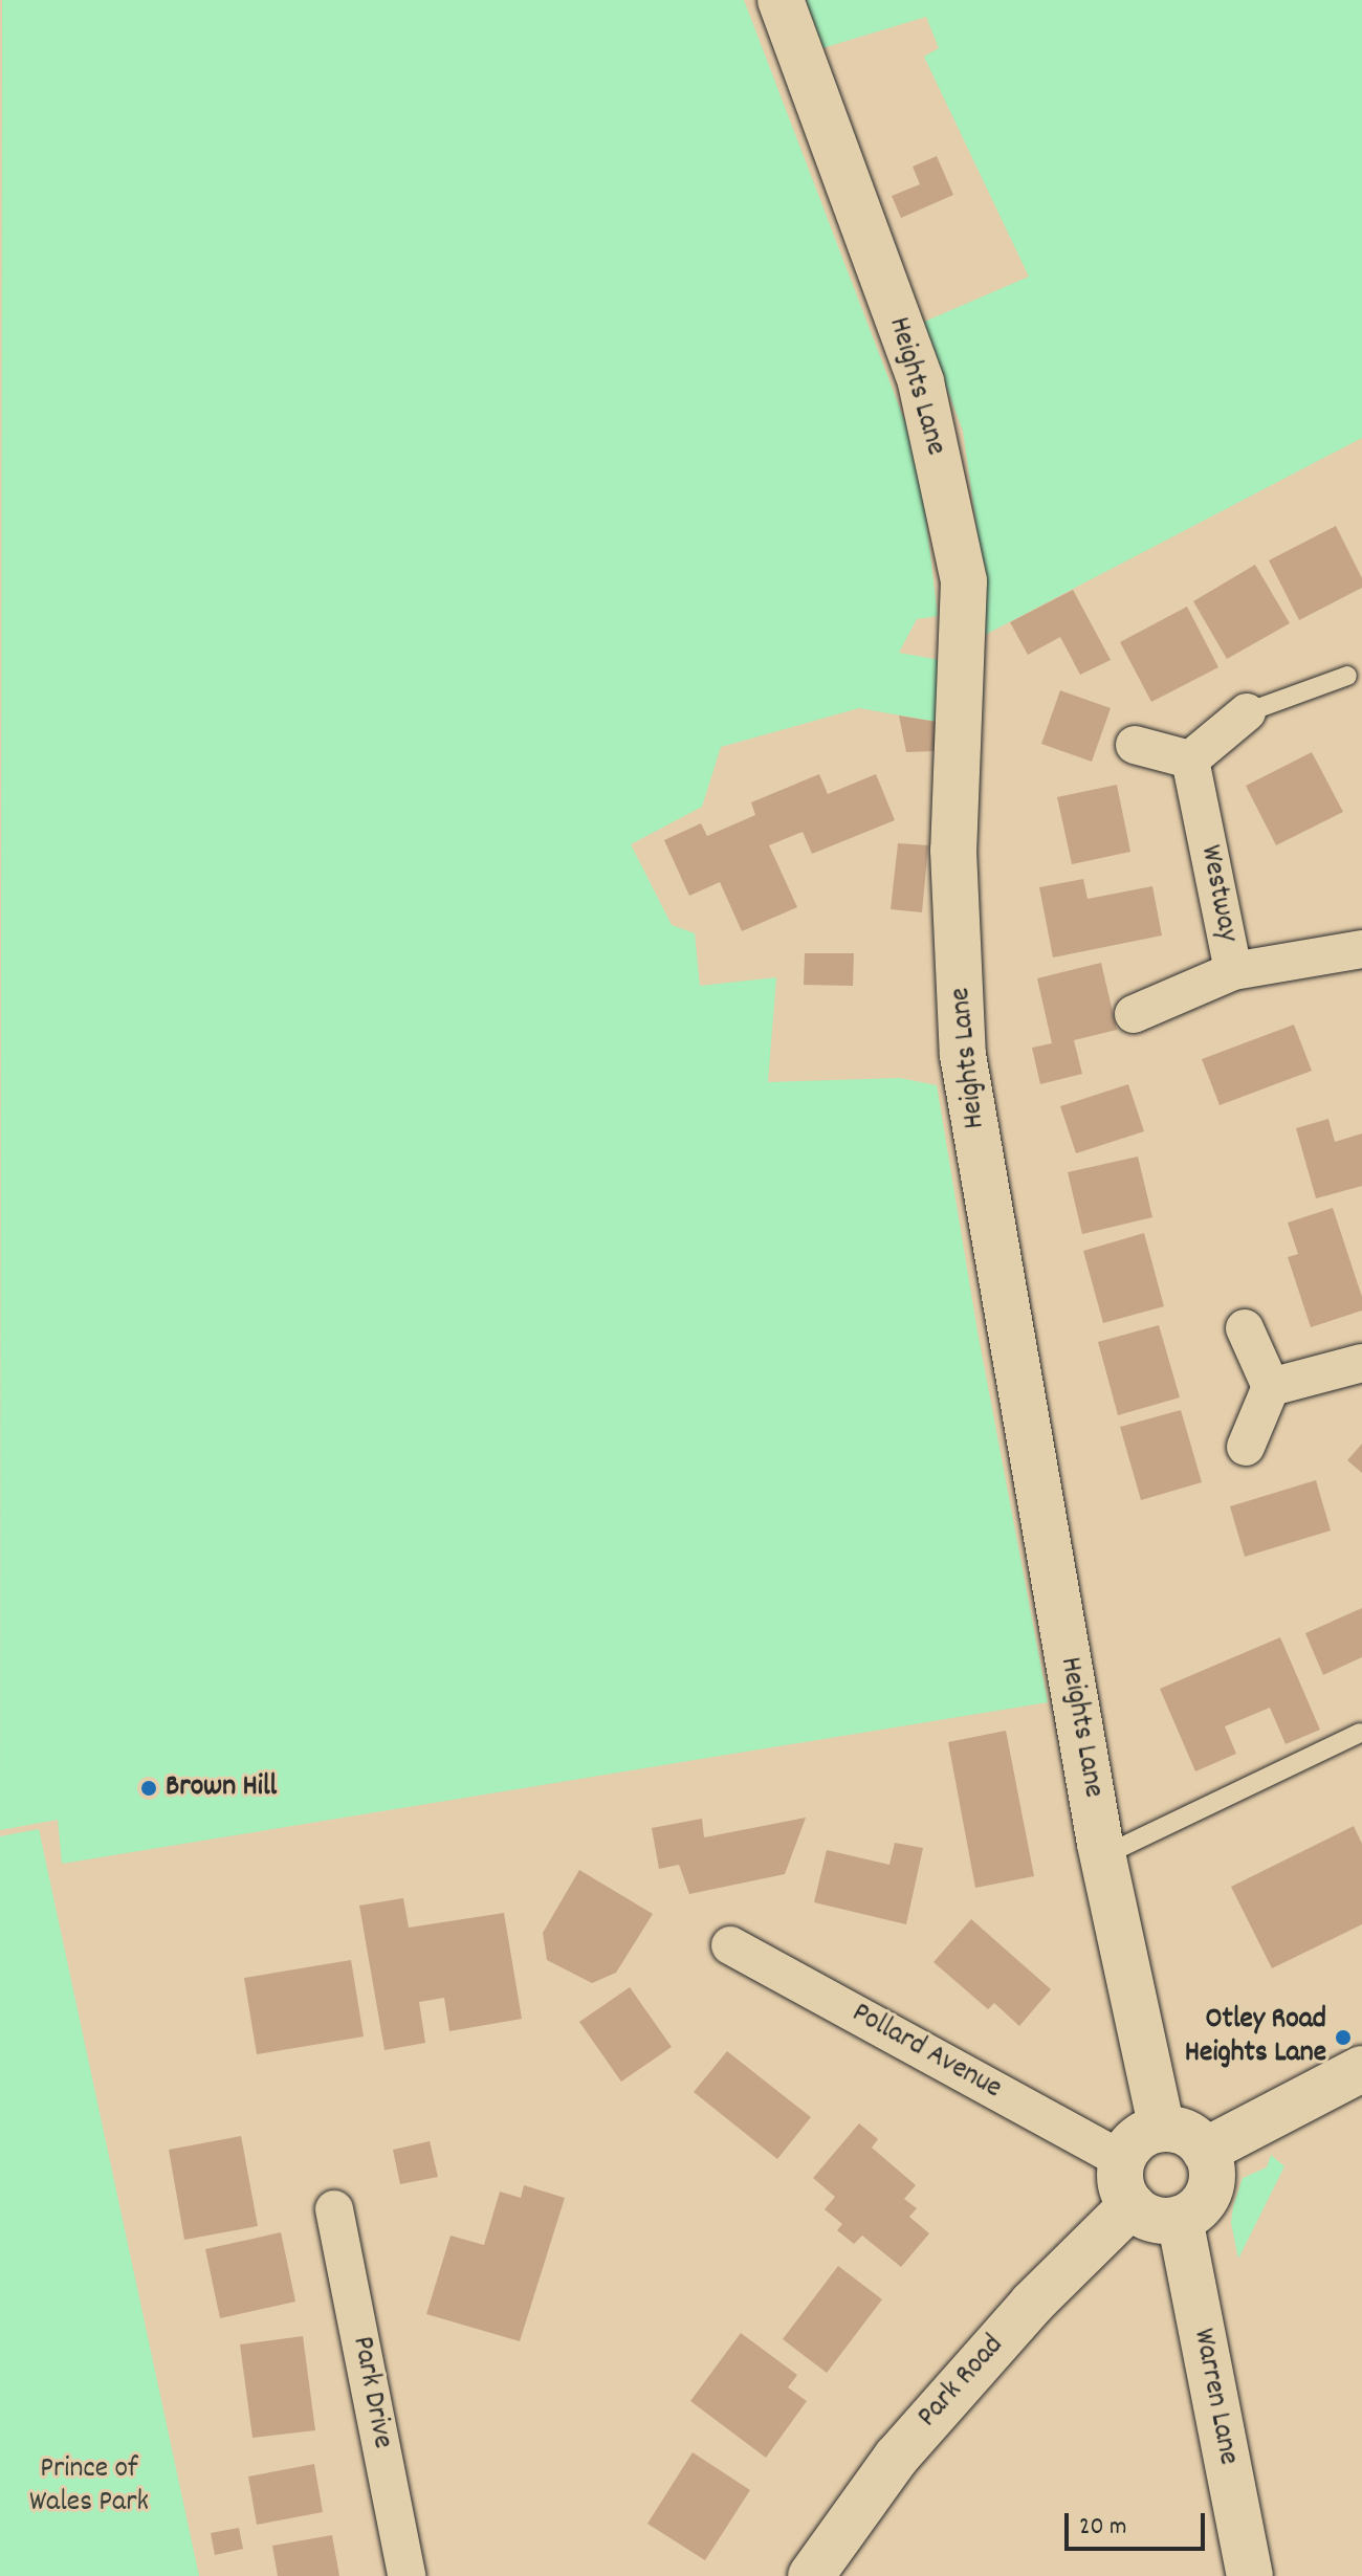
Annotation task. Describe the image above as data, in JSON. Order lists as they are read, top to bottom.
{
  "streets": {
    "street": [
      "Heights Lane",
      "Westway",
      "Pollard Avenue",
      "Park Road",
      "Park Drive",
      "Warren Lane"
    ]
  },
  "crossings": [
    ["Heights Lane", "Pollard Avenue"],
    ["Heights Lane", "Park Road"],
    ["Heights Lane", "Warren Lane"],
    ["Pollard Avenue", "Park Road"],
    ["Pollard Avenue", "Warren Lane"],
    ["Park Road", "Warren Lane"]
  ],
  "parks": ["Prince of Wales Park"],
  "places": ["Brown Hill", "Otley Road Heights Lane"],
  "scale_bar": "20 m"
}
